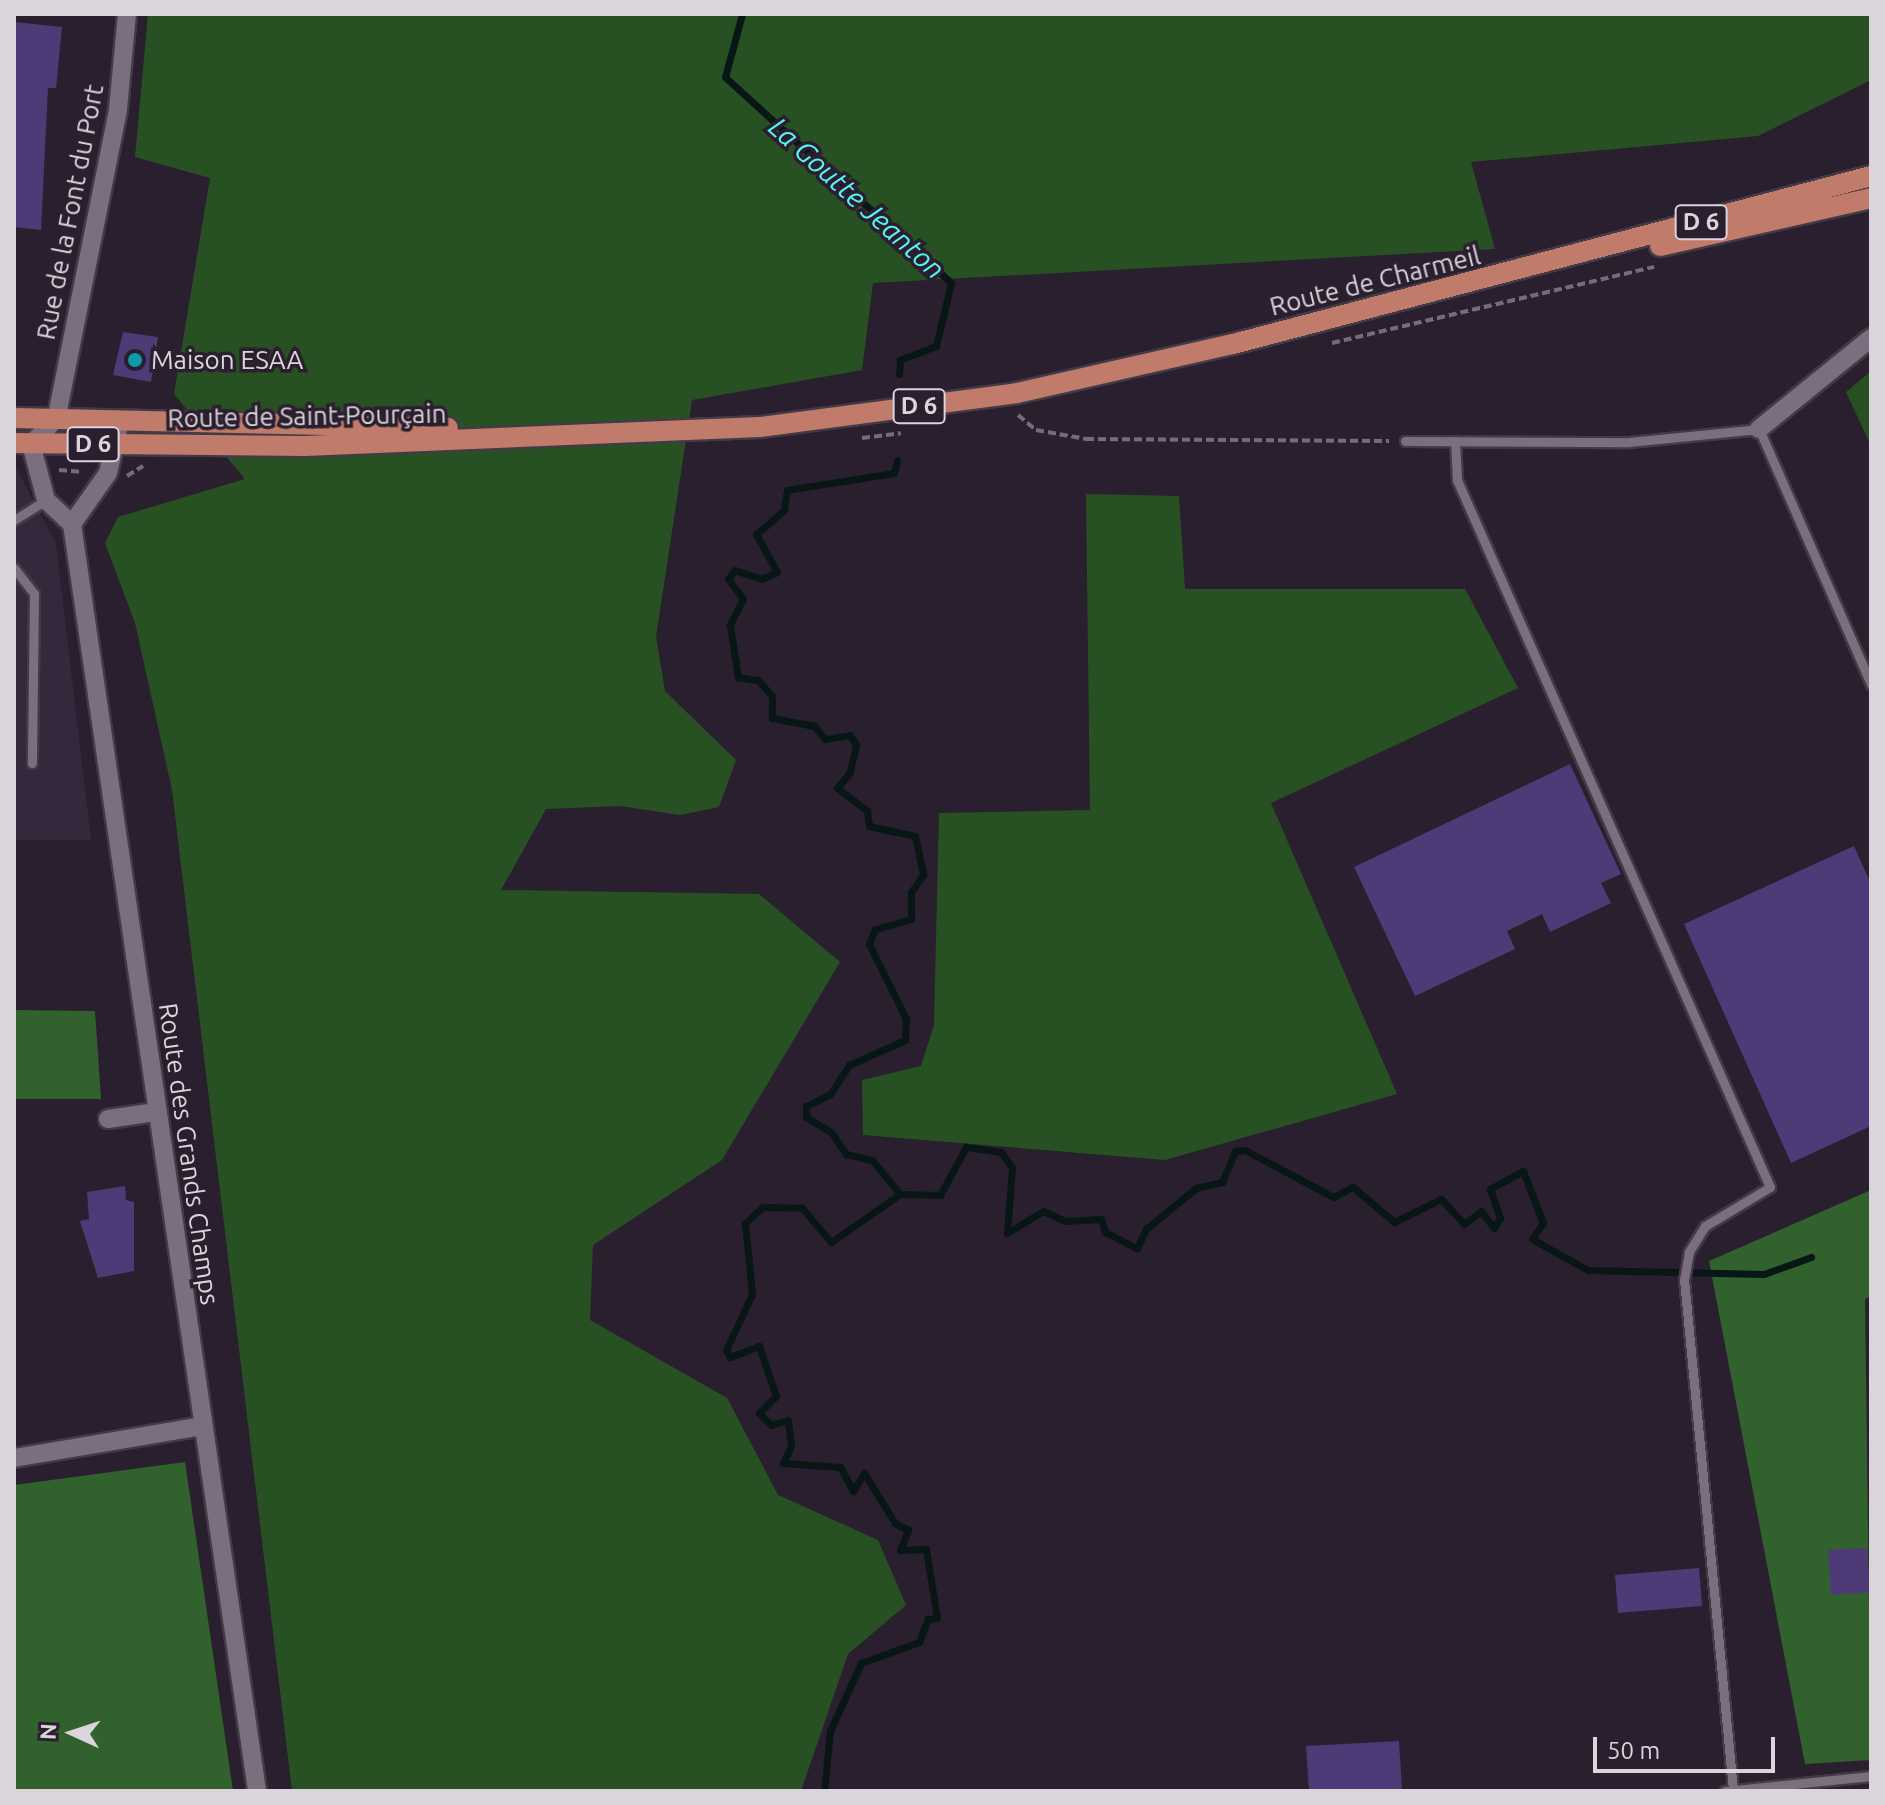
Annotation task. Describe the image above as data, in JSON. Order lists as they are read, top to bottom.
{
  "streets": {
    "main road": ["D 6", "Route de Charmeil", "Route de Saint-Pourçain"],
    "street": ["Rue de la Font du Port", "Route des Grands Champs"]
  },
  "crossings": [
    ["Rue de la Font du Port", "Route de Saint-Pourçain"],
    ["Route de Charmeil", "Route de Saint-Pourçain"]
  ],
  "water": ["La Goutte Jeanton"],
  "places": ["Maison ESAA"],
  "scale_bar": "50 m",
  "north": "left"
}
